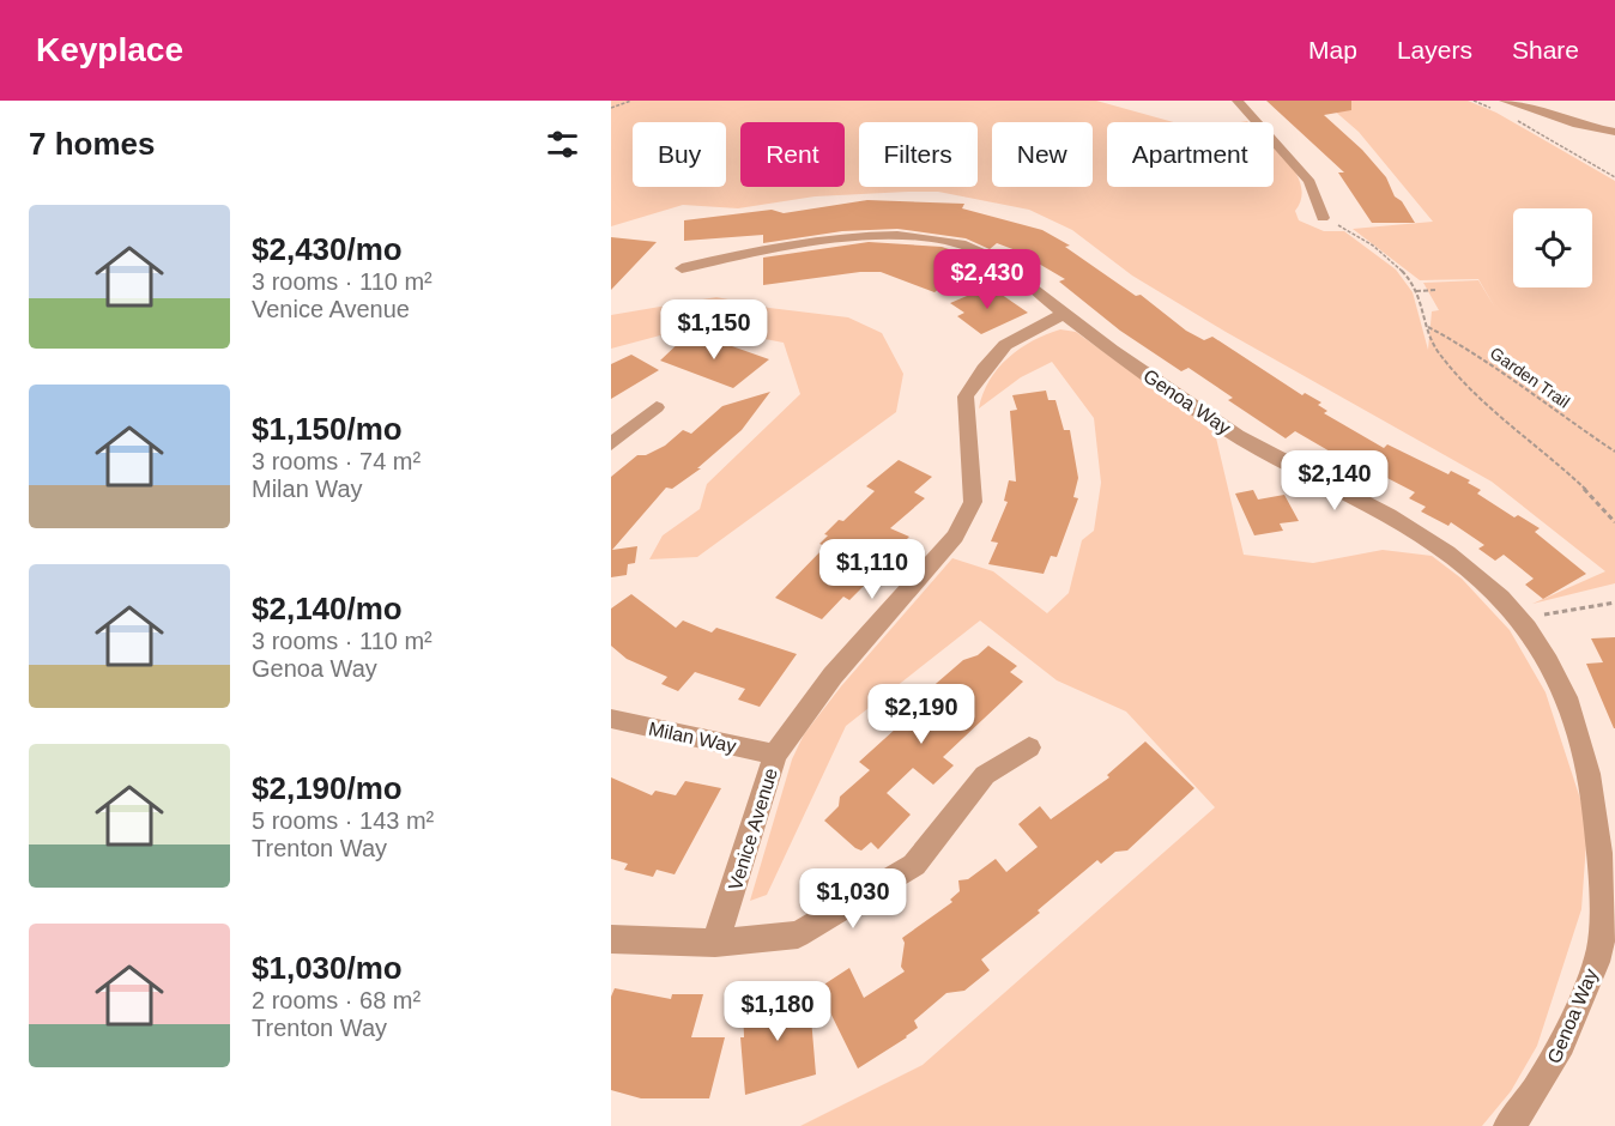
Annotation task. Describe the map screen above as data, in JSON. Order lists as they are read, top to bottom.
{
  "streets": {
    "street": ["Genoa Way", "Milan Way", "Venice Avenue"],
    "path": ["Garden Trail"]
  },
  "crossings": [
    ["Genoa Way", "Venice Avenue"],
    ["Milan Way", "Venice Avenue"]
  ],
  "page": {
    "header": "Keyplace",
    "nav": ["Map", "Layers", "Share"],
    "heading": "7 homes",
    "chip": [
      "Buy",
      "Rent",
      "Filters",
      "New",
      "Apartment"
    ],
    "list": [
      {
        "name": "$2,430/mo",
        "note": "3 rooms · 110 m² · Venice Avenue"
      },
      {
        "name": "$1,150/mo",
        "note": "3 rooms · 74 m² · Milan Way"
      },
      {
        "name": "$2,140/mo",
        "note": "3 rooms · 110 m² · Genoa Way"
      },
      {
        "name": "$2,190/mo",
        "note": "5 rooms · 143 m² · Trenton Way"
      },
      {
        "name": "$1,030/mo",
        "note": "2 rooms · 68 m² · Trenton Way"
      }
    ],
    "price": [
      "$2,430",
      "$1,150",
      "$2,140",
      "$1,110",
      "$2,190",
      "$1,030",
      "$1,180"
    ]
  }
}
